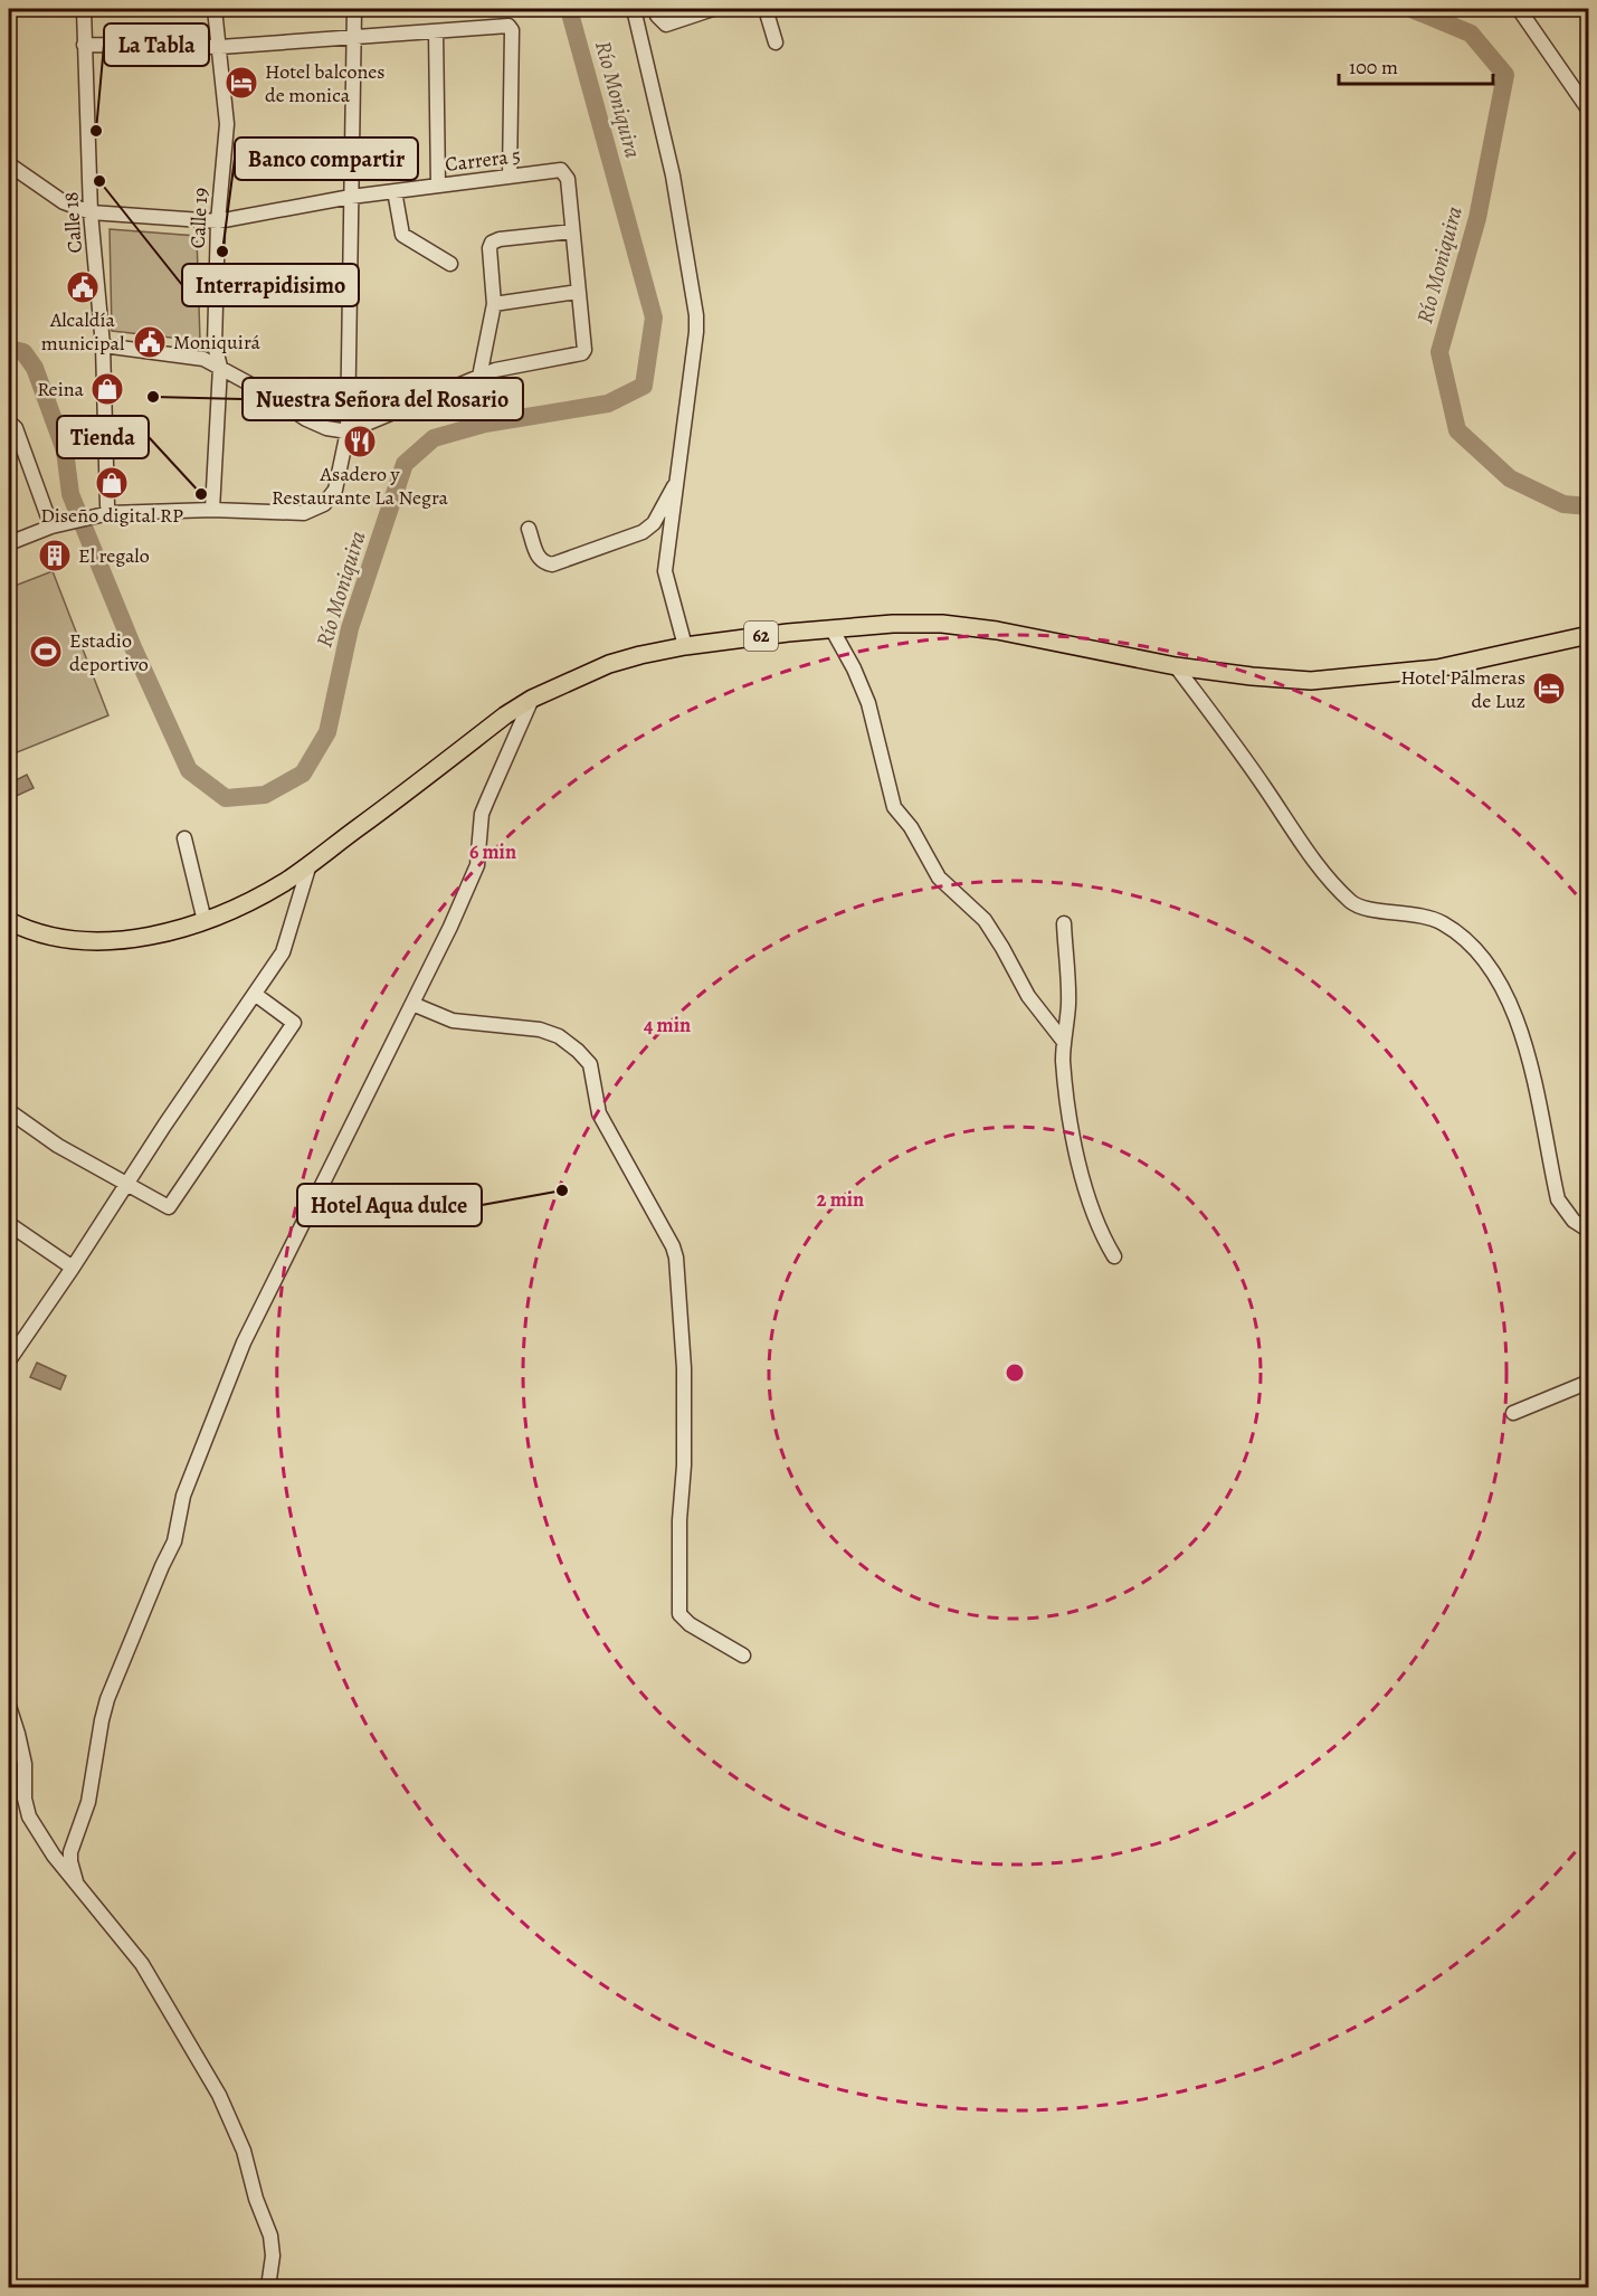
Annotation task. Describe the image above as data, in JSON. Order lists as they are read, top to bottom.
{
  "streets": {
    "main road": ["62"],
    "street": ["Carrera 5", "Calle 19", "Calle 18"]
  },
  "crossings": [
    ["Carrera 5", "Calle 19"],
    ["Carrera 5", "Calle 18"]
  ],
  "water": ["Río Moniquira"],
  "places": {
    "hotel": ["Hotel balcones de monica", "Hotel Palmeras de Luz"],
    "other": [
      "La Tabla",
      "Interrapidisimo",
      "Banco compartir",
      "Nuestra Señora del Rosario",
      "Tienda",
      "Hotel Aqua dulce"
    ],
    "public building": ["Alcaldía municipal", "Moniquirá"],
    "shop": ["Reina", "Diseño digital RP"],
    "restaurant": ["Asadero y Restaurante La Negra"],
    "building": ["El regalo"],
    "sports": ["Estadio deportivo"]
  },
  "scale_bar": "100 m",
  "rings": ["6 min", "4 min", "2 min"]
}
